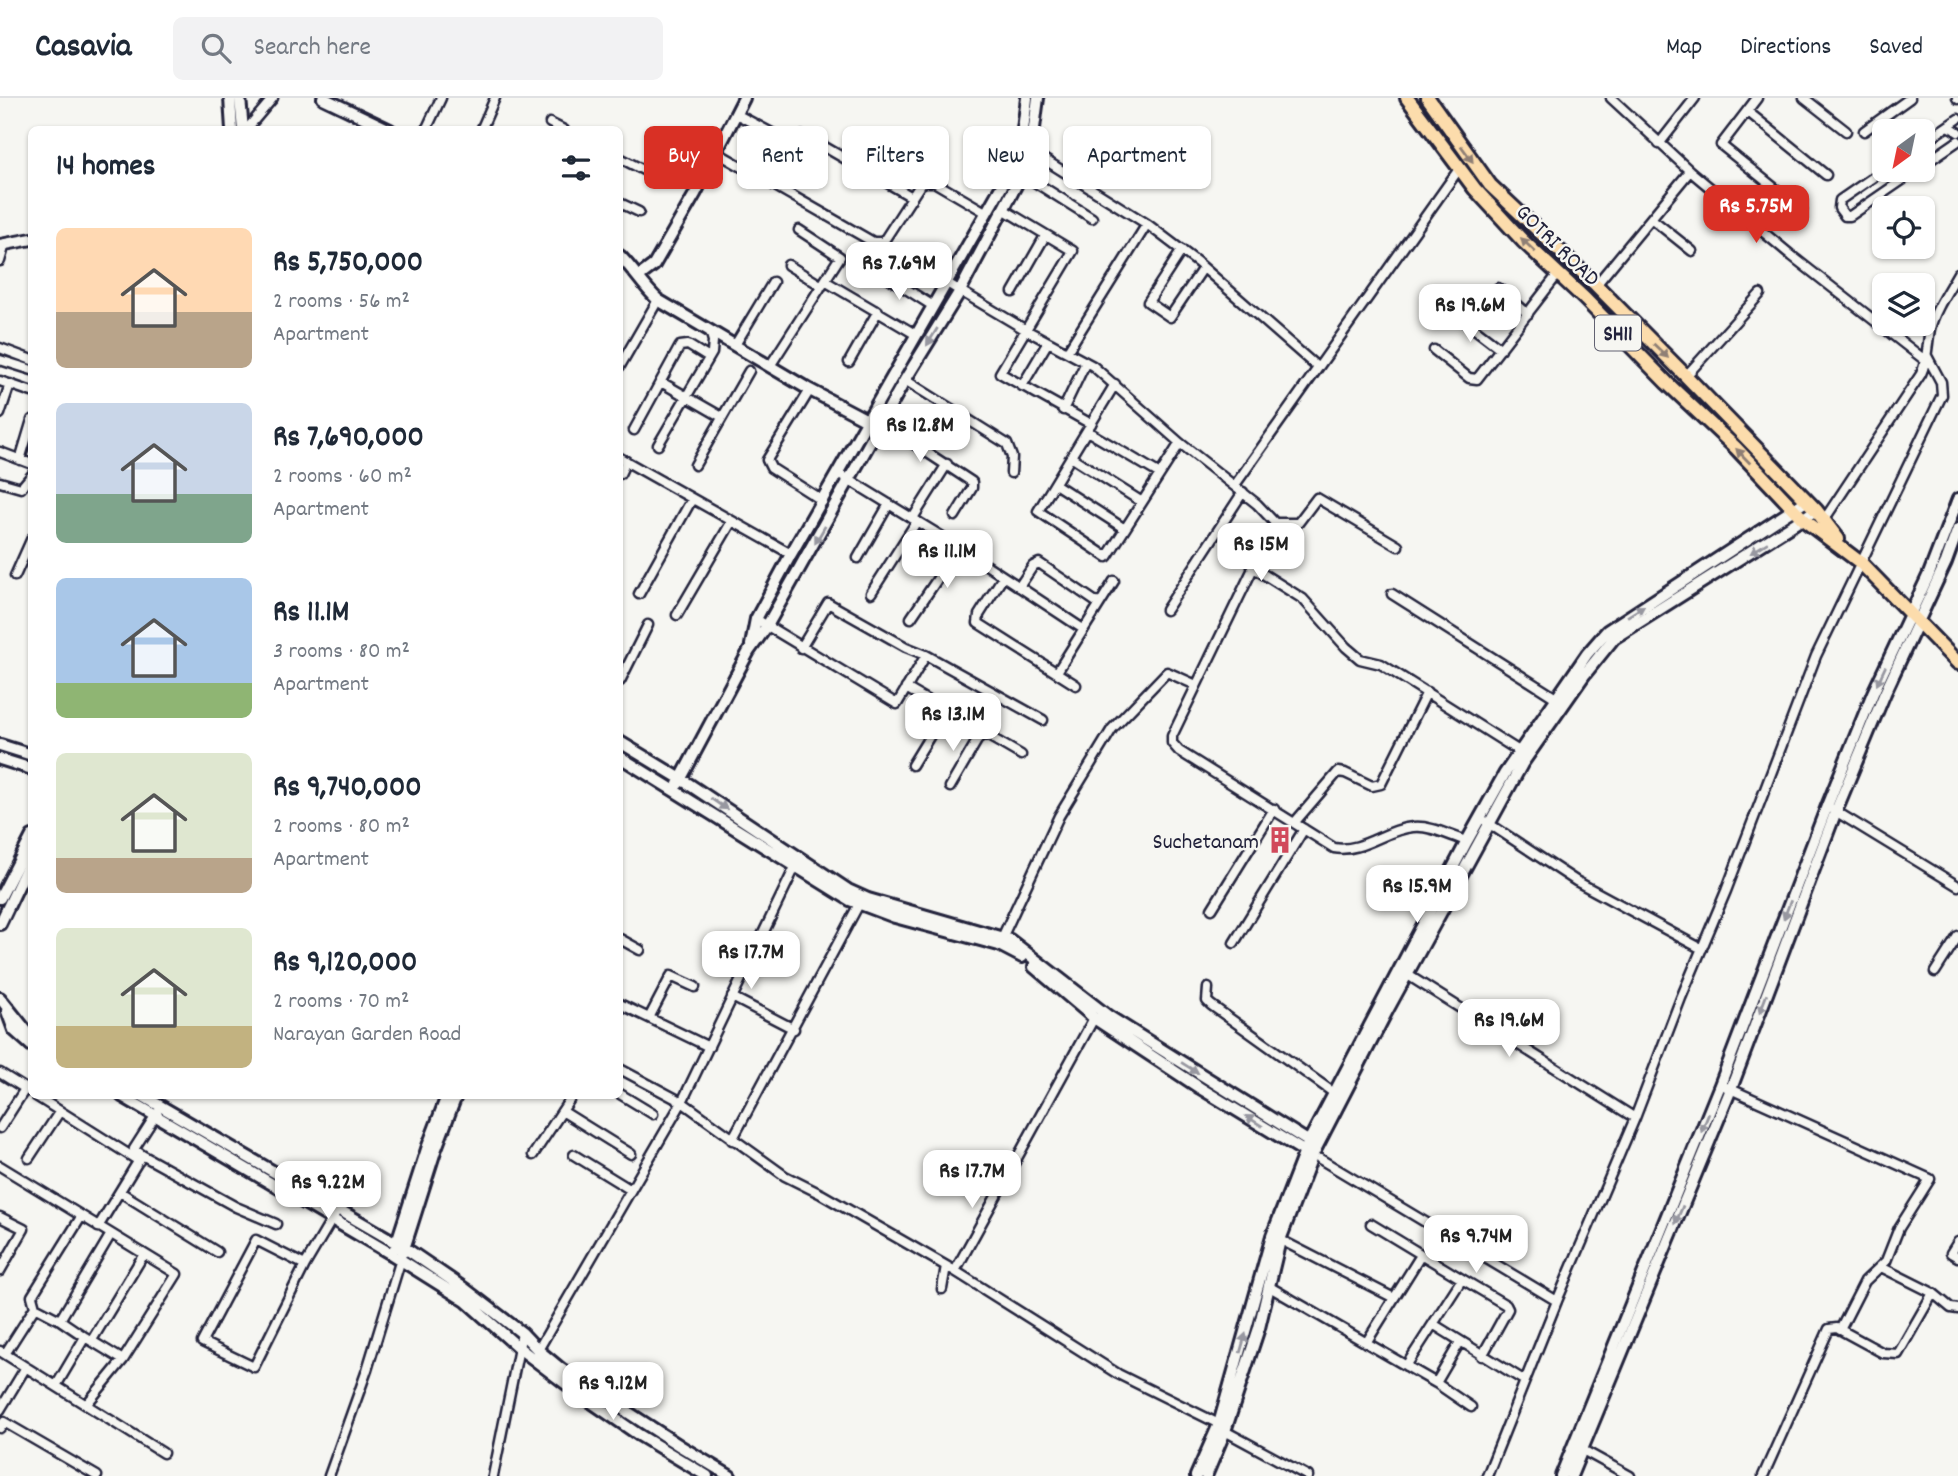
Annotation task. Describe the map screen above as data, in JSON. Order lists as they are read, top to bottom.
{
  "streets": {
    "main road": ["GOTRI ROAD", "SH11"]
  },
  "crossings": [
    ["GOTRI ROAD", "SH11"]
  ],
  "places": {
    "building": ["Suchetanam"]
  },
  "north": "bottom left",
  "page": {
    "header": "Casavia",
    "search": "Search here",
    "nav": ["Map", "Directions", "Saved"],
    "chip": [
      "Buy",
      "Rent",
      "Filters",
      "New",
      "Apartment"
    ],
    "heading": "14 homes",
    "price": [
      "Rs 5.75M",
      "Rs 7.69M",
      "Rs 19.6M",
      "Rs 12.8M",
      "Rs 15M",
      "Rs 11.1M",
      "Rs 13.1M",
      "Rs 15.9M",
      "Rs 17.7M",
      "Rs 19.6M",
      "Rs 17.7M",
      "Rs 9.22M",
      "Rs 9.74M",
      "Rs 9.12M"
    ],
    "list": [
      {
        "name": "Rs 5,750,000",
        "note": "2 rooms · 56 m² · Apartment"
      },
      {
        "name": "Rs 7,690,000",
        "note": "2 rooms · 60 m² · Apartment"
      },
      {
        "name": "Rs 11.1M",
        "note": "3 rooms · 80 m² · Apartment"
      },
      {
        "name": "Rs 9,740,000",
        "note": "2 rooms · 80 m² · Apartment"
      },
      {
        "name": "Rs 9,120,000",
        "note": "2 rooms · 70 m² · Narayan Garden Road"
      }
    ]
  }
}
